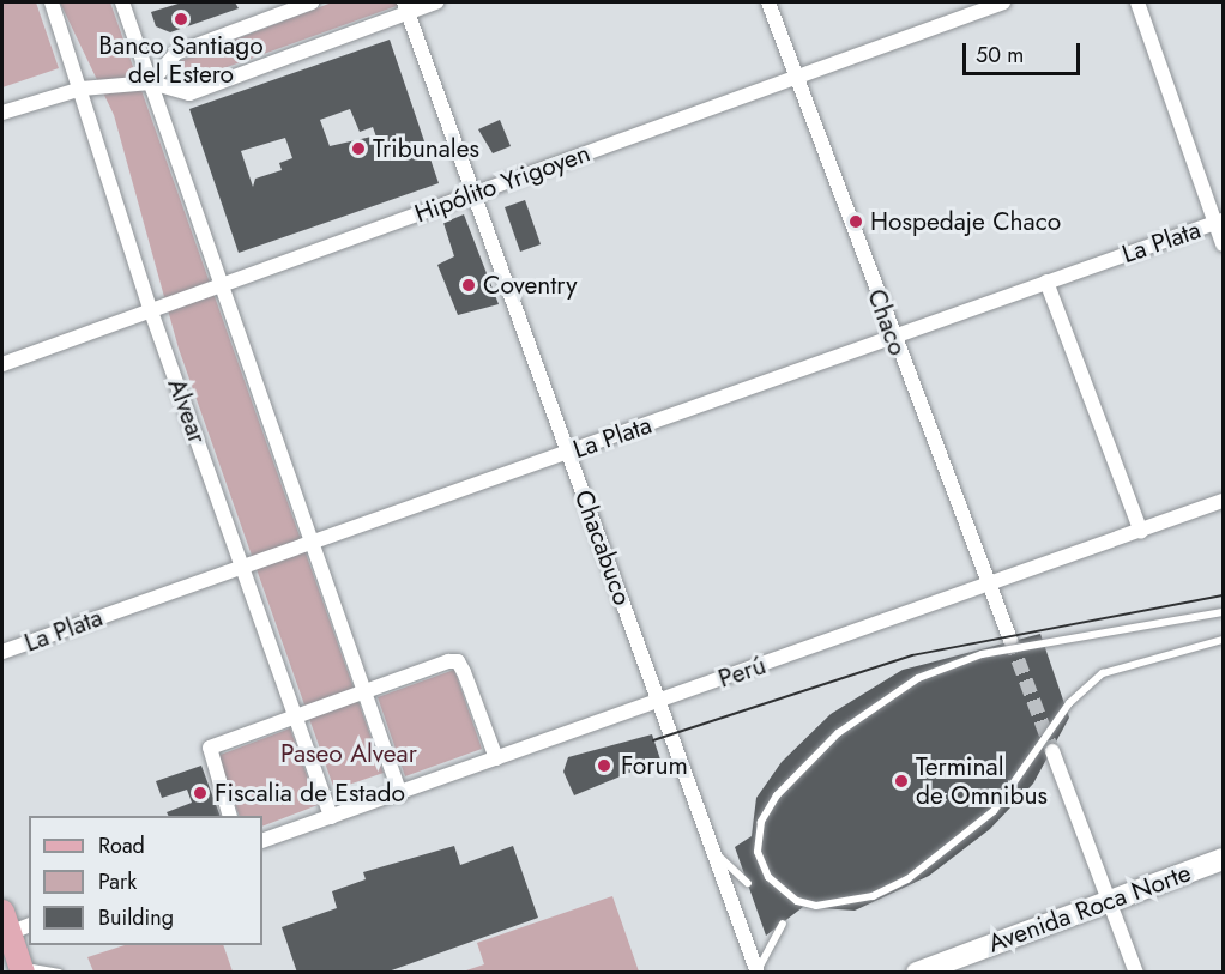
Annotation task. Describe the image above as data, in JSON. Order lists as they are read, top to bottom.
{
  "streets": {
    "main road": ["Avenida Roca Norte"],
    "street": [
      "Hipólito Yrigoyen",
      "La Plata",
      "Chaco",
      "Alvear",
      "Chacabuco",
      "Perú"
    ]
  },
  "crossings": [
    ["Hipólito Yrigoyen", "Chaco"],
    ["Hipólito Yrigoyen", "Alvear"],
    ["Hipólito Yrigoyen", "Chacabuco"],
    ["La Plata", "Chaco"],
    ["La Plata", "Alvear"],
    ["La Plata", "Chacabuco"],
    ["Chaco", "Perú"],
    ["Alvear", "Perú"],
    ["Chacabuco", "Perú"]
  ],
  "parks": ["Paseo Alvear"],
  "places": [
    "Banco Santiago del Estero",
    "Tribunales",
    "Hospedaje Chaco",
    "Coventry",
    "Forum",
    "Terminal de Omnibus",
    "Fiscalia de Estado"
  ],
  "legend": ["Road", "Park", "Building"],
  "scale_bar": "50 m"
}
